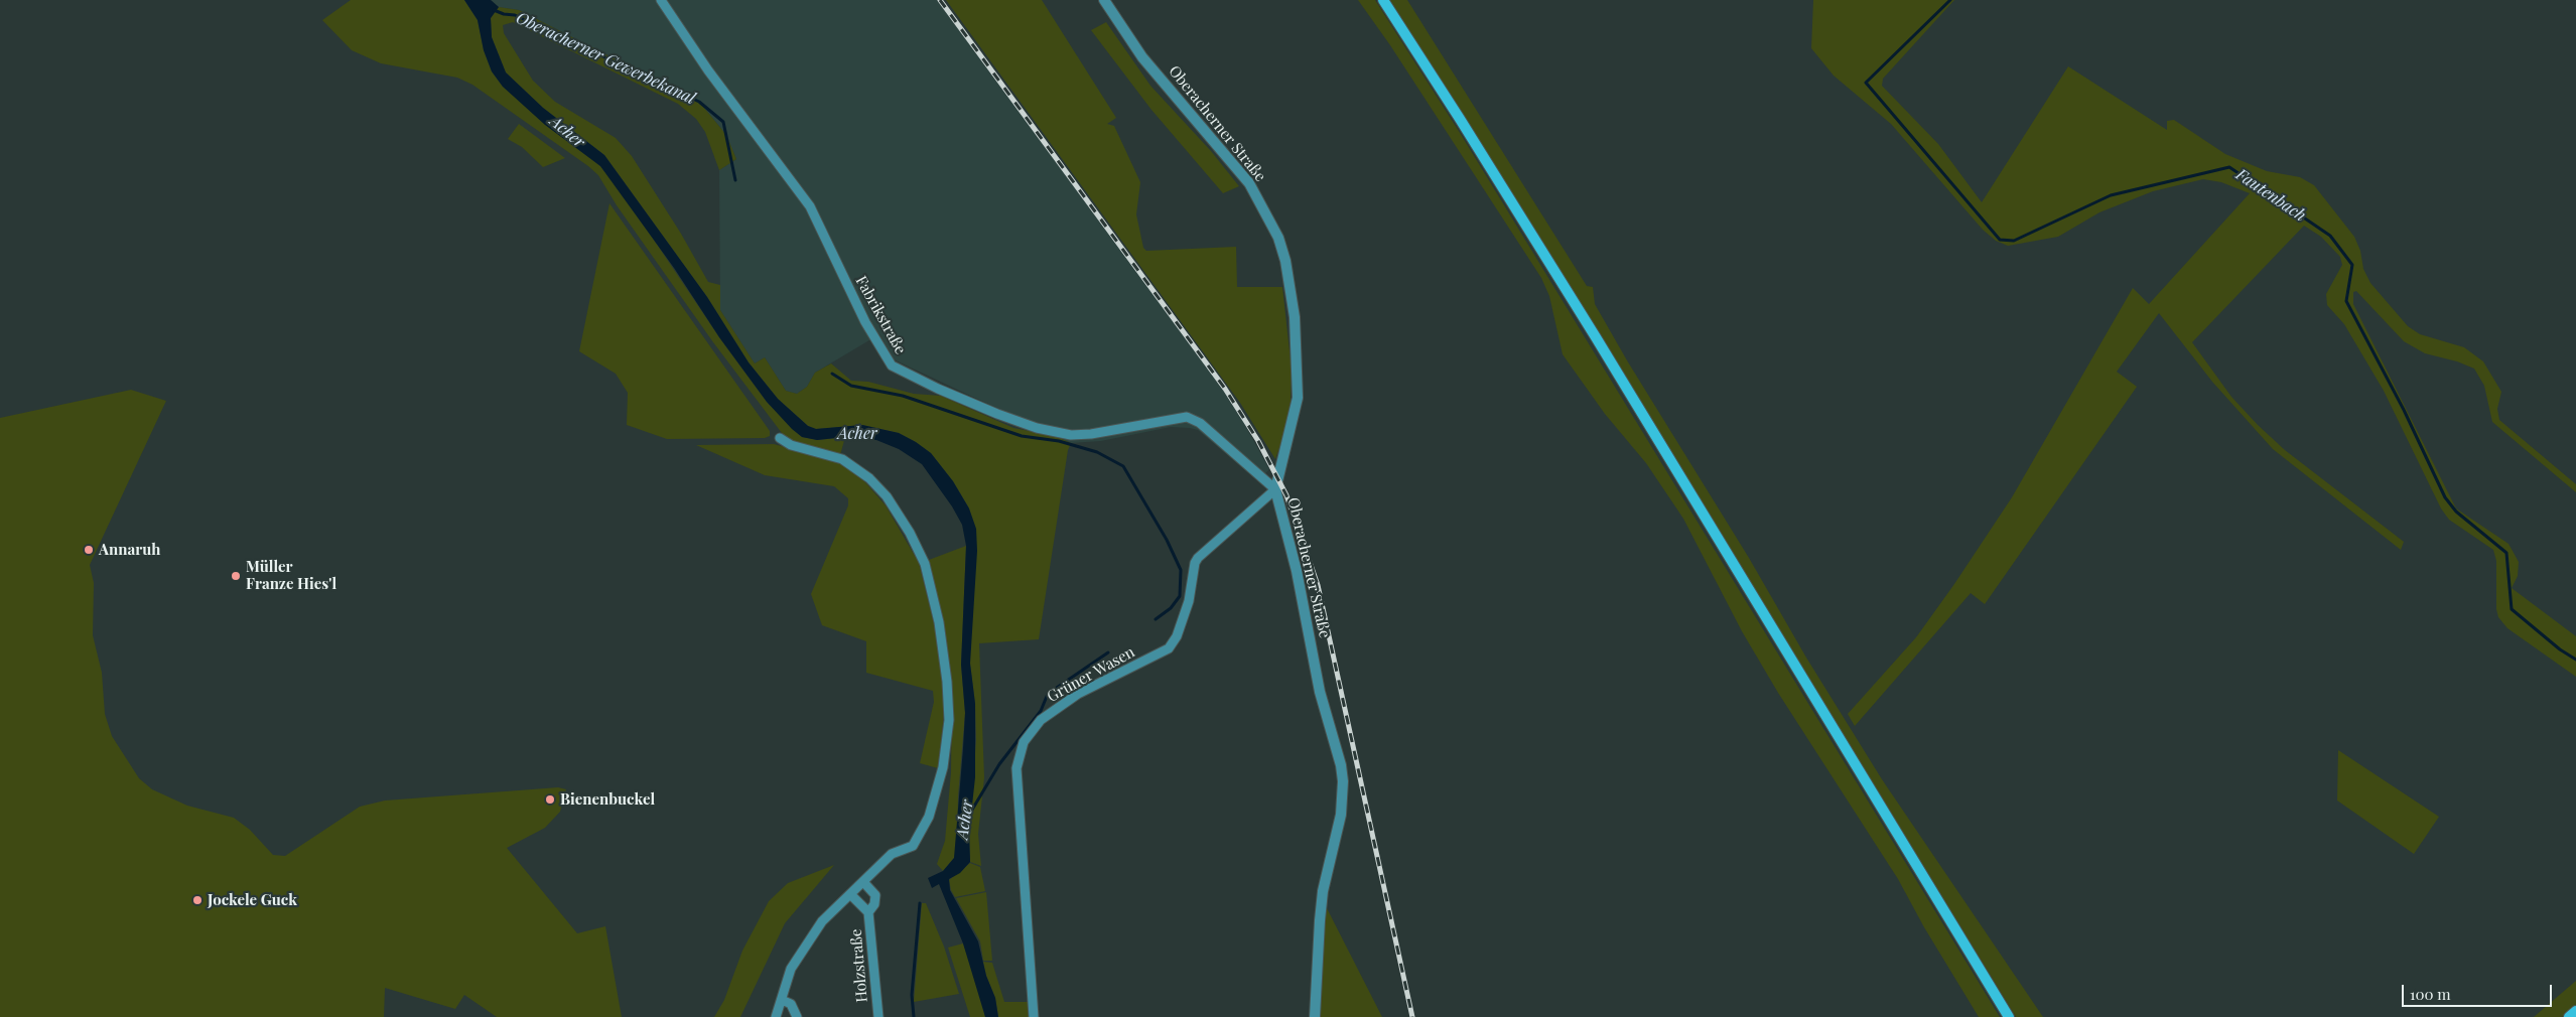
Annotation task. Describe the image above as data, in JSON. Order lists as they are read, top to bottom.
{
  "streets": {
    "street": [
      "Oberacherner Straße",
      "Fabrikstraße",
      "Grüner Wasen",
      "Holzstraße"
    ]
  },
  "crossings": [
    ["Oberacherner Straße", "Fabrikstraße"],
    ["Oberacherner Straße", "Grüner Wasen"],
    ["Fabrikstraße", "Grüner Wasen"]
  ],
  "water": ["Oberacherner Gewerbekanal", "Acher", "Fautenbach"],
  "places": [
    "Annaruh",
    "Müller Franze Hies'l",
    "Bienenbuckel",
    "Jockele Guck"
  ],
  "scale_bar": "100 m"
}
